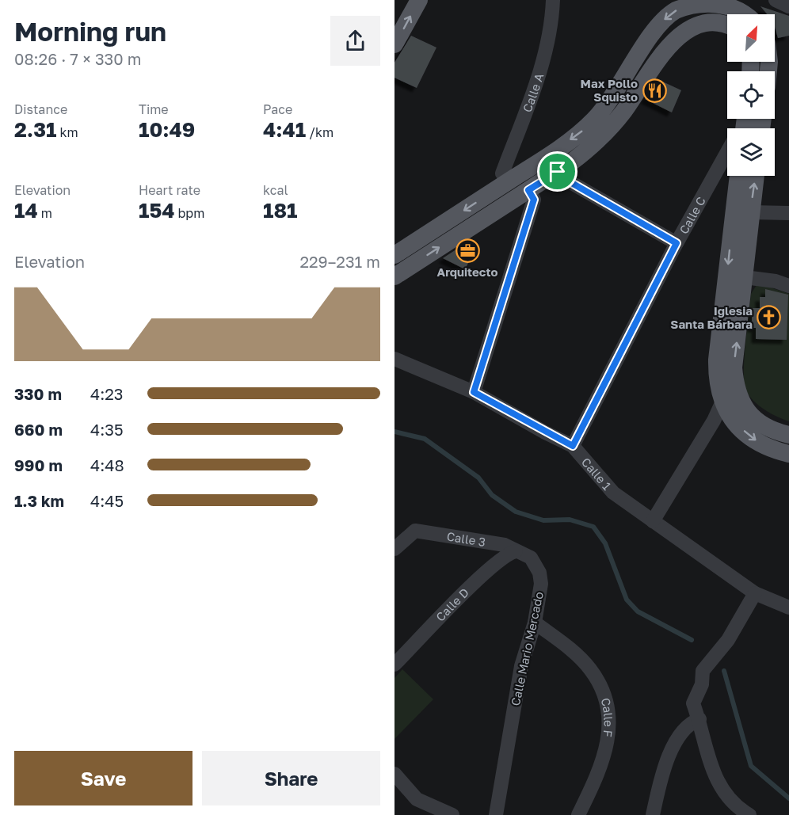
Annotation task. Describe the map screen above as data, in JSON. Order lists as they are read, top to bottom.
{
  "streets": {
    "street": [
      "Calle A",
      "Calle C",
      "Calle 1",
      "Calle 3",
      "Calle D",
      "Calle Mario Mercado",
      "Calle F"
    ]
  },
  "crossings": [
    ["Calle C", "Calle 1"],
    ["Calle 3", "Calle D"],
    ["Calle 3", "Calle Mario Mercado"],
    ["Calle D", "Calle Mario Mercado"],
    ["Calle Mario Mercado", "Calle F"]
  ],
  "places": {
    "restaurant": ["Max Pollo Squisto"],
    "office": ["Arquitecto"],
    "church": ["Iglesia Santa Bárbara"]
  },
  "north": "top right",
  "page": {
    "heading": ["Morning run", "08:26 · 7 × 330 m"],
    "stats": [
      ["Distance", "2.31 km"],
      ["Time", "10:49"],
      ["Pace", "4:41 /km"],
      ["Elevation", "14 m"],
      ["Heart rate", "154 bpm"],
      ["kcal", "181"]
    ],
    "chart": ["Elevation", "229–231 m"],
    "list": [
      {
        "name": "330 m",
        "note": "4:23"
      },
      {
        "name": "660 m",
        "note": "4:35"
      },
      {
        "name": "990 m",
        "note": "4:48"
      },
      {
        "name": "1.3 km",
        "note": "4:45"
      }
    ],
    "buttons": ["Save", "Share"]
  }
}
